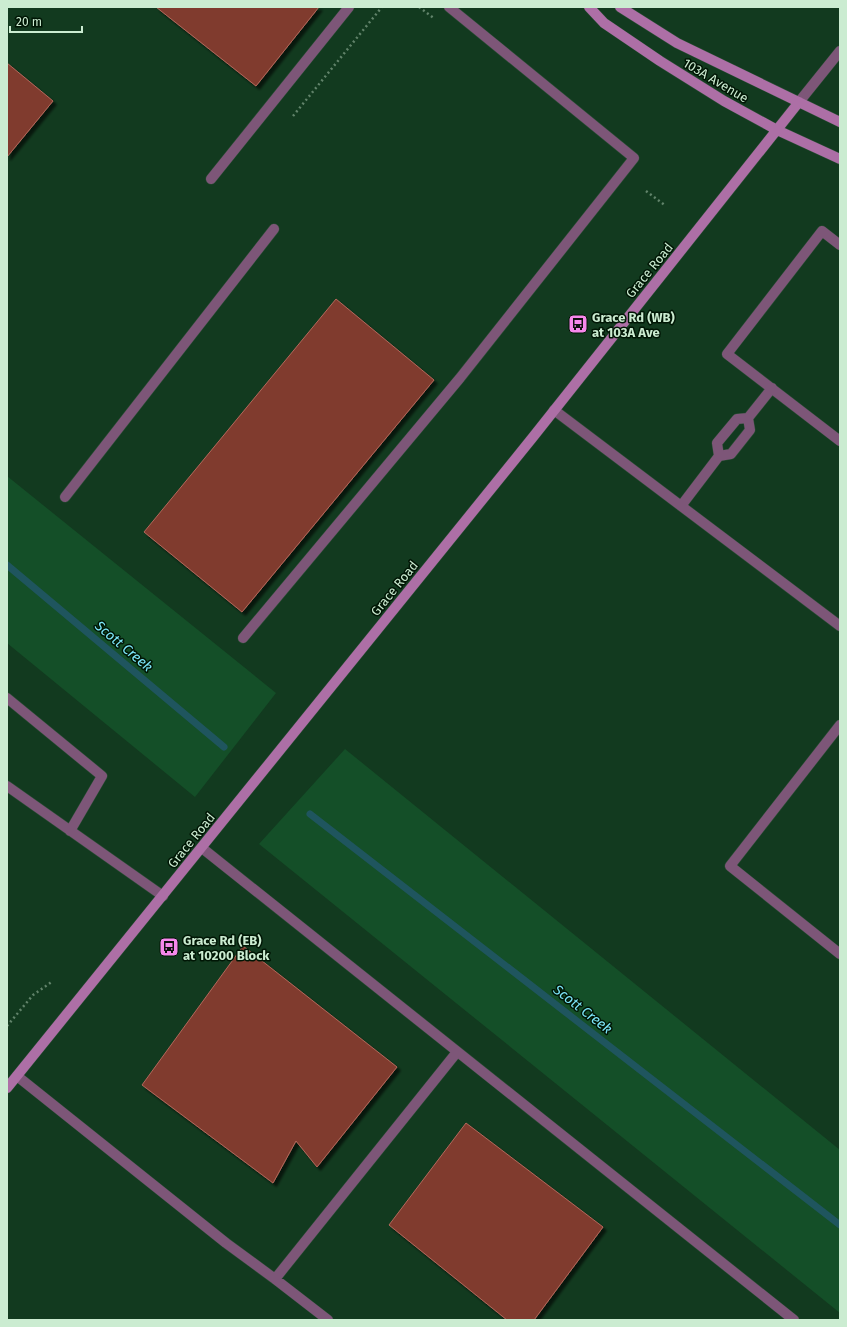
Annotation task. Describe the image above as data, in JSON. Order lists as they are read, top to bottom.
{
  "streets": {
    "street": ["103A Avenue", "Grace Road"]
  },
  "crossings": [
    ["103A Avenue", "Grace Road"]
  ],
  "water": ["Scott Creek"],
  "places": {
    "bus stop": ["Grace Rd (WB) at 103A Ave", "Grace Rd (EB) at 10200 Block"]
  },
  "scale_bar": "20 m"
}
